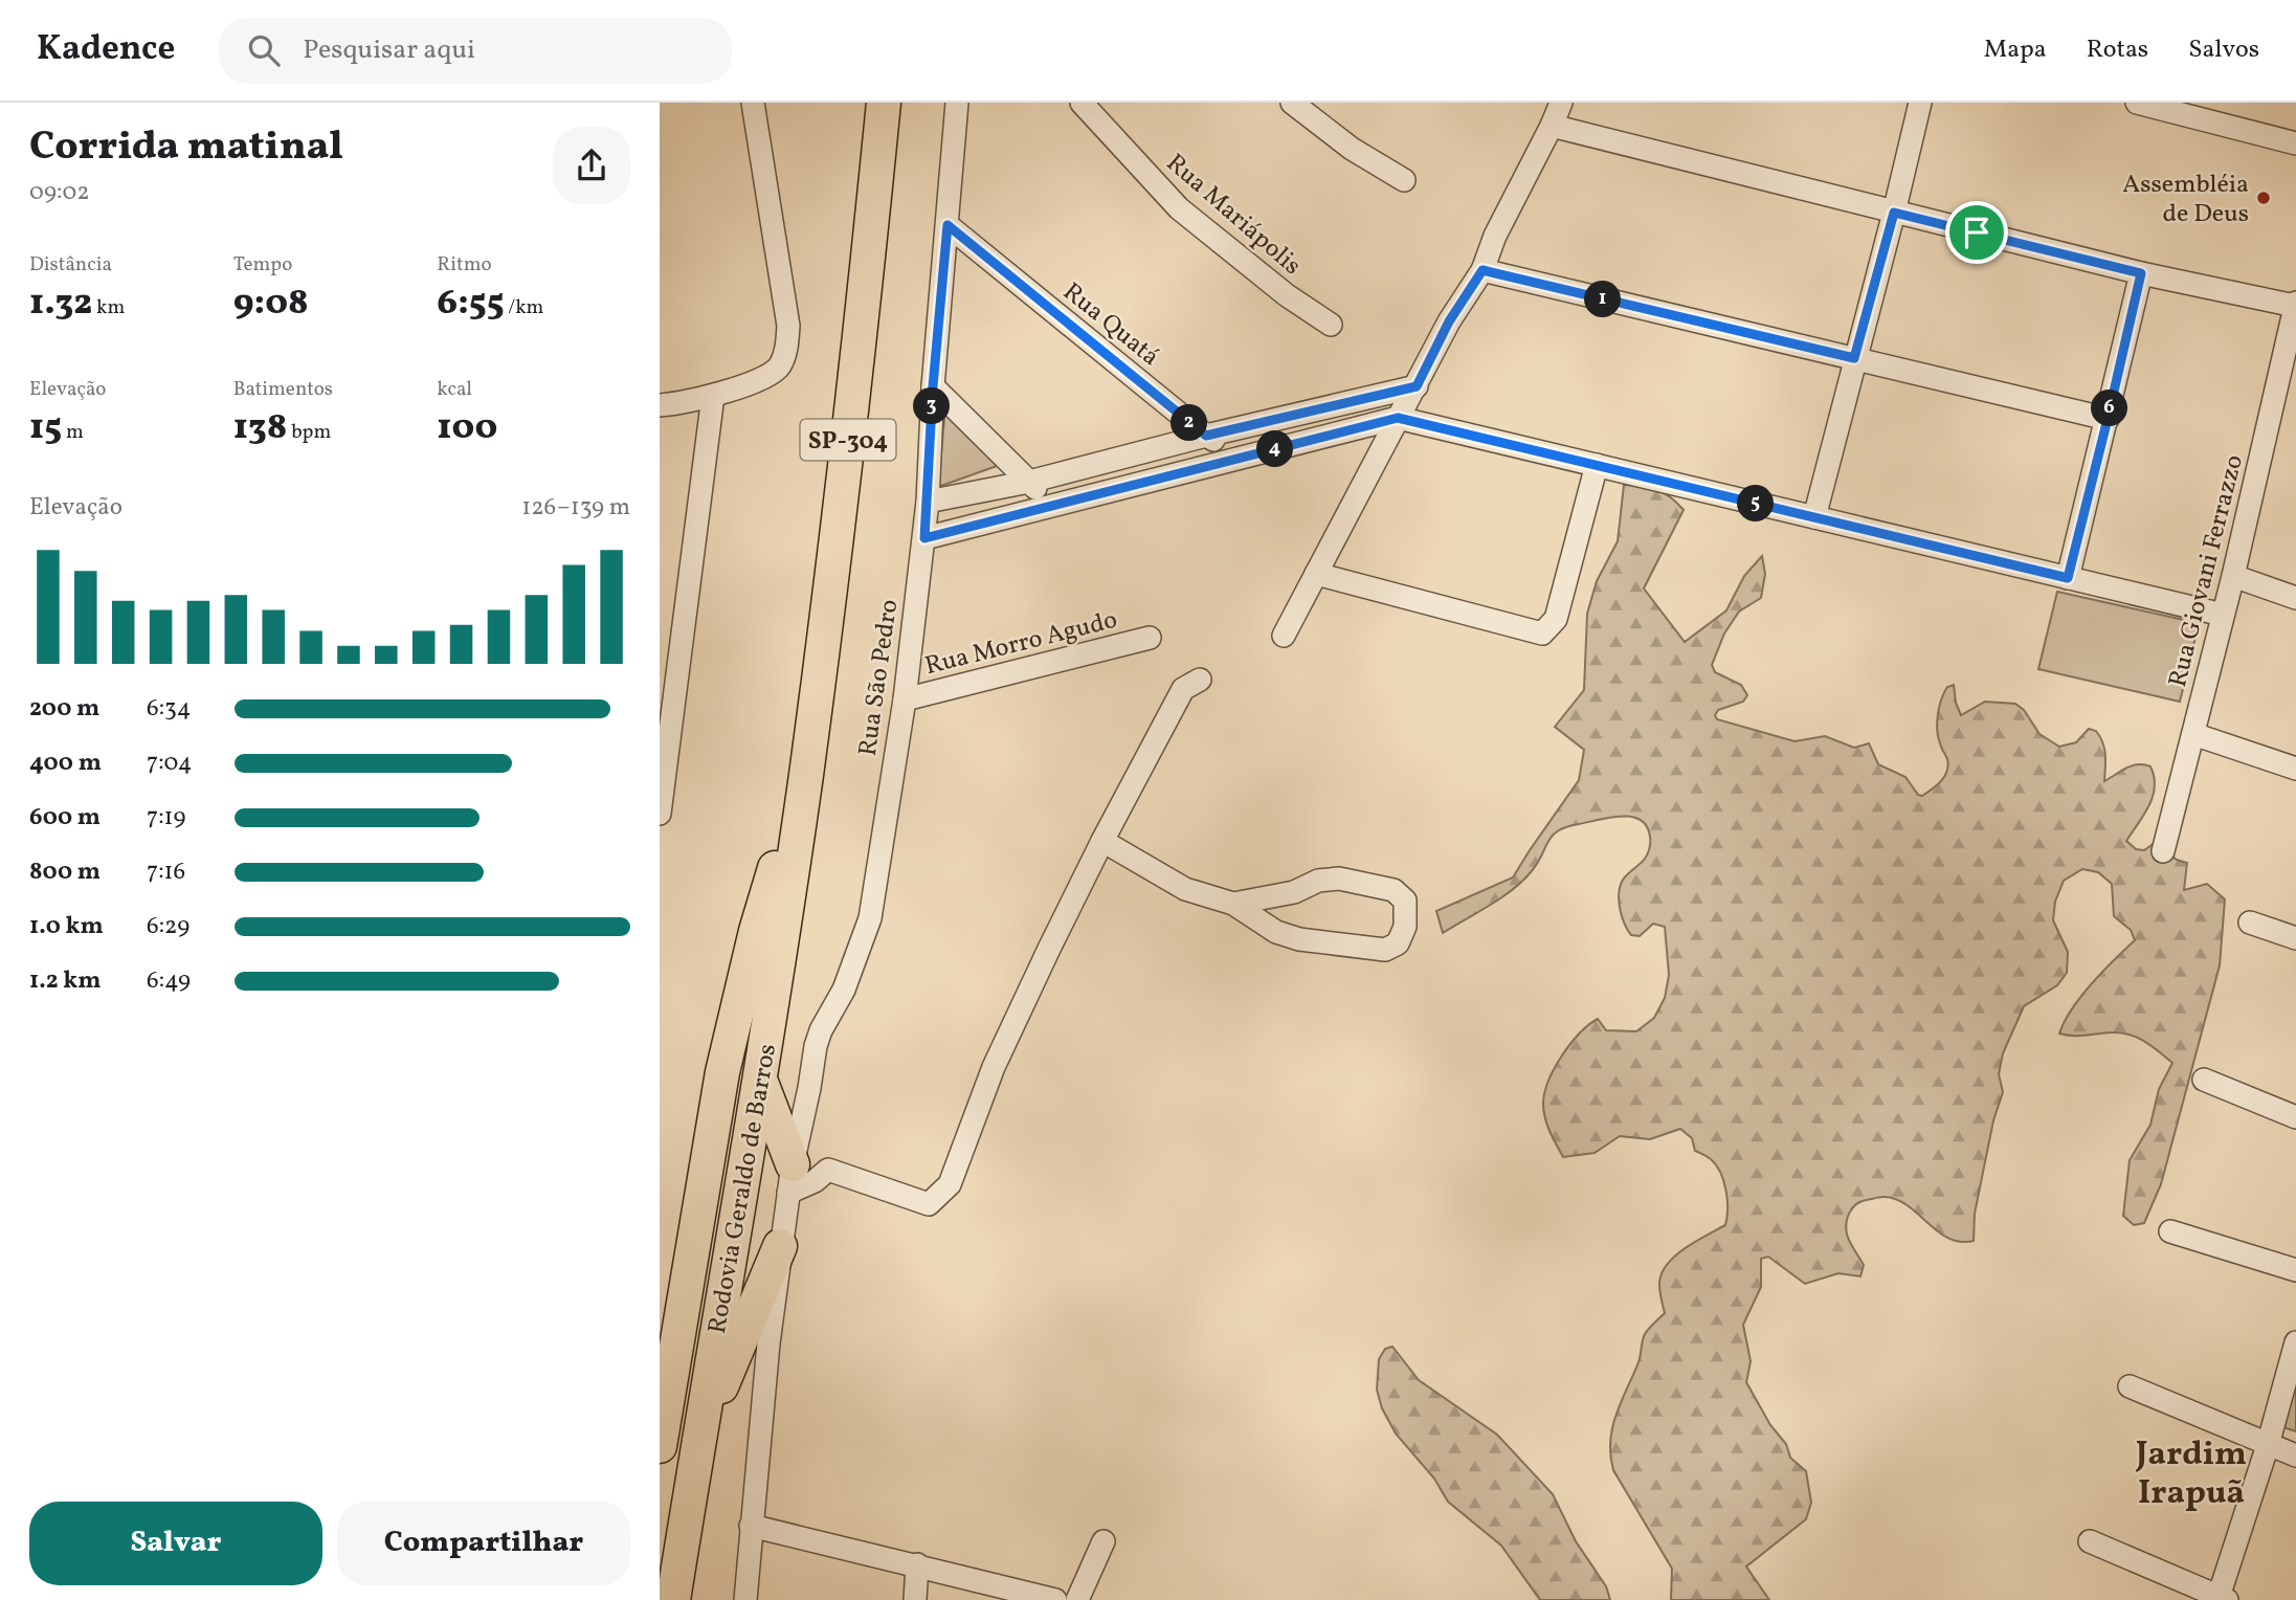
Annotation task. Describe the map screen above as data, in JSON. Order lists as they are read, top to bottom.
{
  "streets": {
    "highway": ["SP-304", "Rodovia Geraldo de Barros"],
    "street": [
      "Rua Mariápolis",
      "Rua Quatá",
      "Rua Giovani Ferrazzo",
      "Rua Morro Agudo",
      "Rua São Pedro"
    ]
  },
  "crossings": [
    ["Rua Quatá", "Rua São Pedro"],
    ["Rua Morro Agudo", "Rua São Pedro"]
  ],
  "districts": ["Jardim Irapuã"],
  "places": ["Assembléia de Deus"],
  "page": {
    "header": "Kadence",
    "search": "Pesquisar aqui",
    "nav": ["Mapa", "Rotas", "Salvos"],
    "heading": ["Corrida matinal", "09:02"],
    "stats": [
      ["Distância", "1.32 km"],
      ["Tempo", "9:08"],
      ["Ritmo", "6:55 /km"],
      ["Elevação", "15 m"],
      ["Batimentos", "138 bpm"],
      ["kcal", "100"]
    ],
    "pins": [
      "1",
      "3",
      "6",
      "2",
      "4",
      "5"
    ],
    "chart": ["Elevação", "126–139 m"],
    "list": [
      {
        "name": "200 m",
        "note": "6:34"
      },
      {
        "name": "400 m",
        "note": "7:04"
      },
      {
        "name": "600 m",
        "note": "7:19"
      },
      {
        "name": "800 m",
        "note": "7:16"
      },
      {
        "name": "1.0 km",
        "note": "6:29"
      },
      {
        "name": "1.2 km",
        "note": "6:49"
      }
    ],
    "buttons": ["Salvar", "Compartilhar"]
  }
}
